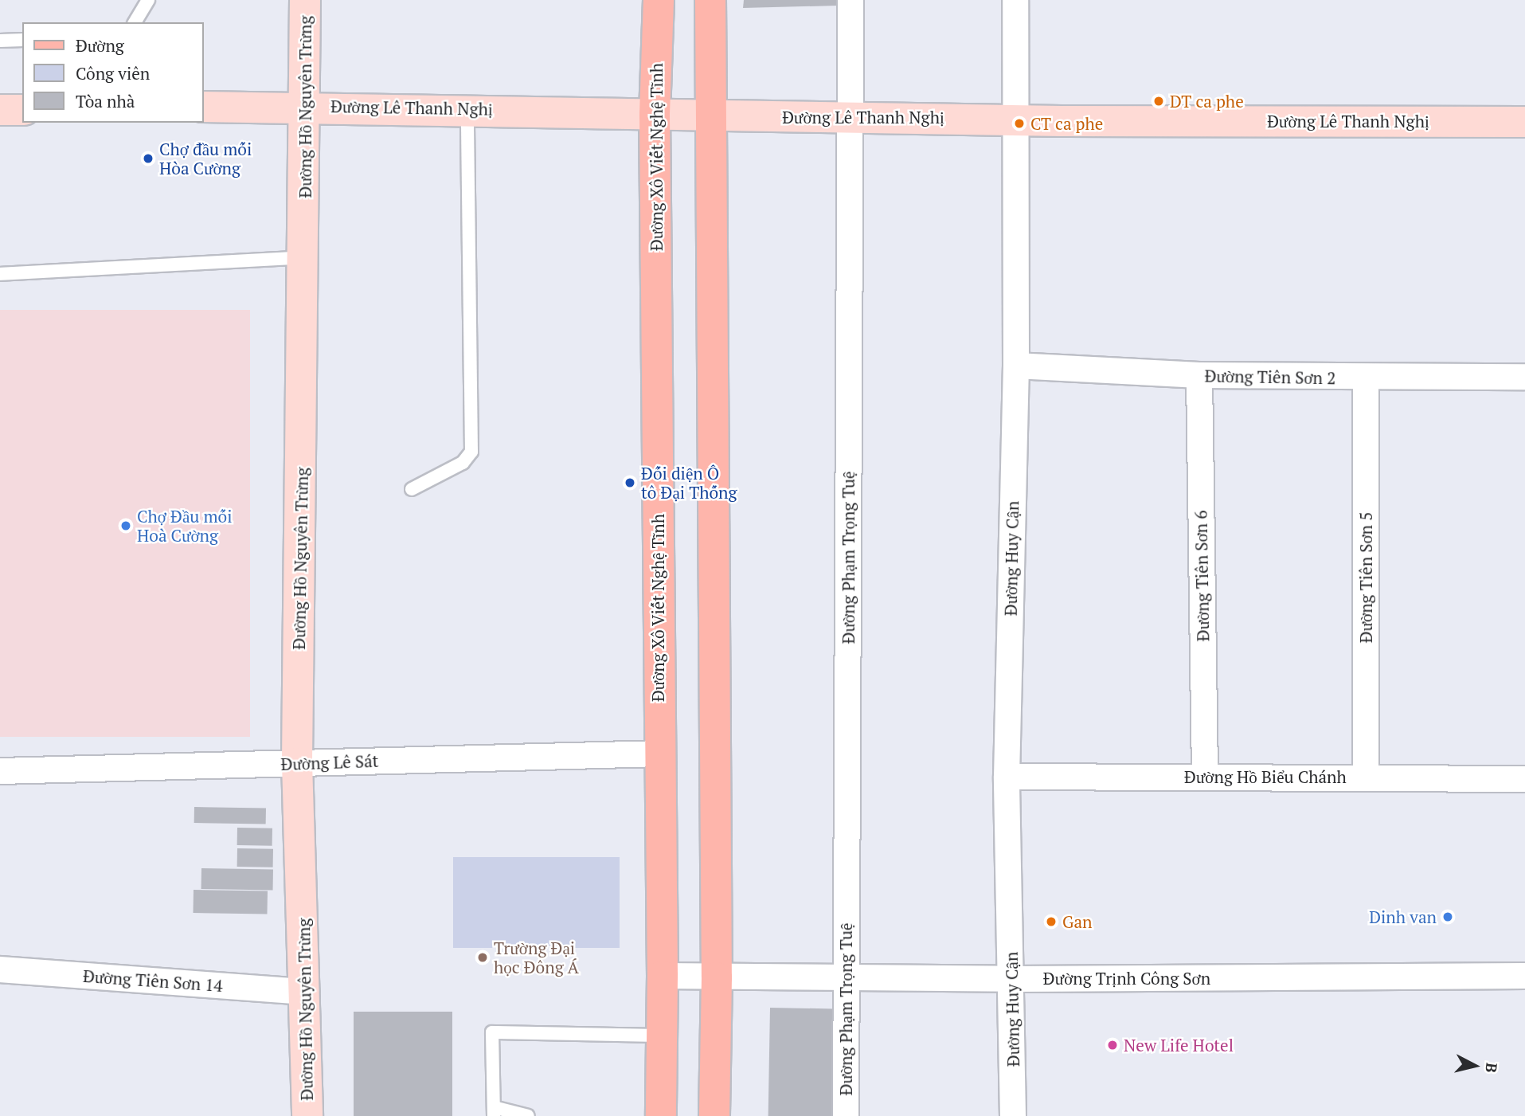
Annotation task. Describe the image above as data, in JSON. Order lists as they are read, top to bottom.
{
  "streets": {
    "main road": ["Đường Hồ Nguyên Trừng", "Đường Lê Thanh Nghị", "Đường Xô Viết Nghệ Tĩnh"],
    "street": [
      "Đường Tiên Sơn 2",
      "Đường Phạm Trọng Tuệ",
      "Đường Huy Cận",
      "Đường Tiên Sơn 6",
      "Đường Tiên Sơn 5",
      "Đường Lê Sát",
      "Đường Hồ Biểu Chánh",
      "Đường Trịnh Công Sơn",
      "Đường Tiên Sơn 14"
    ]
  },
  "crossings": [
    ["Đường Hồ Nguyên Trừng", "Đường Lê Thanh Nghị"],
    ["Đường Hồ Nguyên Trừng", "Đường Lê Sát"],
    ["Đường Hồ Nguyên Trừng", "Đường Tiên Sơn 14"],
    ["Đường Lê Thanh Nghị", "Đường Xô Viết Nghệ Tĩnh"],
    ["Đường Lê Thanh Nghị", "Đường Phạm Trọng Tuệ"],
    ["Đường Lê Thanh Nghị", "Đường Huy Cận"],
    ["Đường Xô Viết Nghệ Tĩnh", "Đường Lê Sát"],
    ["Đường Xô Viết Nghệ Tĩnh", "Đường Trịnh Công Sơn"],
    ["Đường Tiên Sơn 2", "Đường Huy Cận"],
    ["Đường Tiên Sơn 2", "Đường Tiên Sơn 6"],
    ["Đường Tiên Sơn 2", "Đường Tiên Sơn 5"],
    ["Đường Phạm Trọng Tuệ", "Đường Trịnh Công Sơn"],
    ["Đường Huy Cận", "Đường Hồ Biểu Chánh"],
    ["Đường Huy Cận", "Đường Trịnh Công Sơn"],
    ["Đường Tiên Sơn 6", "Đường Hồ Biểu Chánh"],
    ["Đường Tiên Sơn 5", "Đường Hồ Biểu Chánh"]
  ],
  "places": [
    "DT ca phe",
    "CT ca phe",
    "Chợ đầu mối Hòa Cường",
    "Đối diện Ô tô Đại Thống",
    "Chợ Đầu mối Hoà Cường",
    "Dinh van",
    "Gan",
    "Trường Đại học Đông Á",
    "New Life Hotel"
  ],
  "legend": ["Đường", "Công viên", "Tòa nhà"],
  "north": "right"
}
